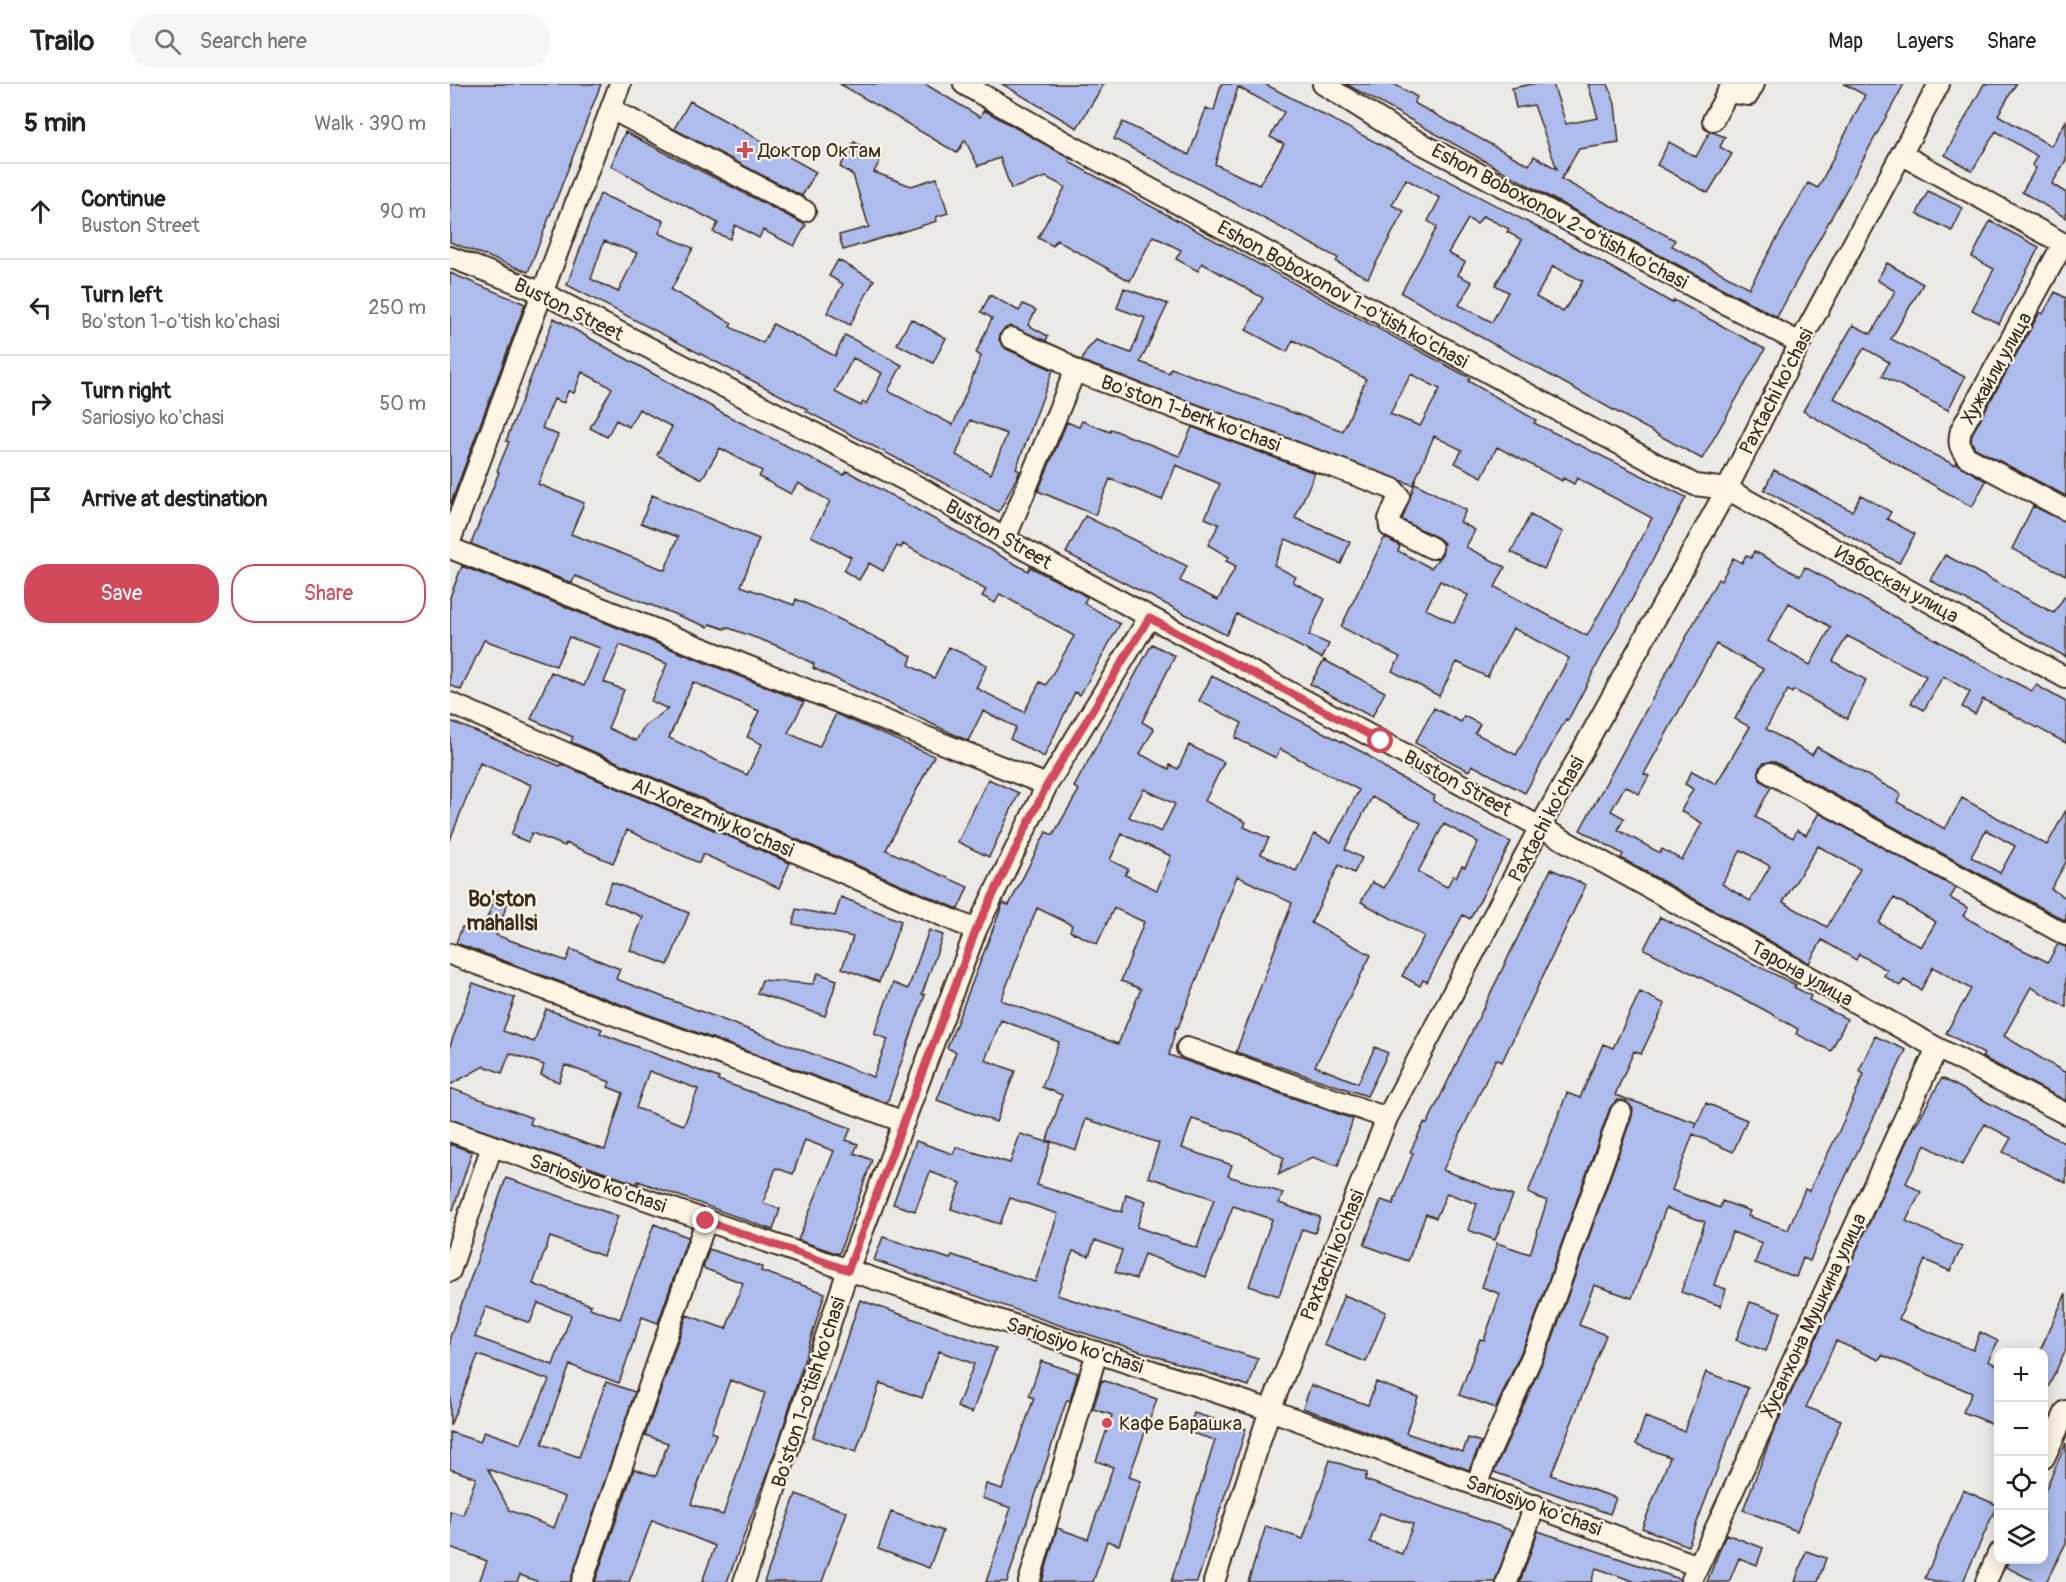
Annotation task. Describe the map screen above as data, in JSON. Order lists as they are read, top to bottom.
{
  "streets": {
    "street": [
      "Eshon Boboxonov 2-o'tish ko'chasi",
      "Eshon Boboxonov 1-o'tish ko'chasi",
      "Buston Street",
      "Хужайли улица",
      "Paxtachi ko'chasi",
      "Bo'ston 1-berk ko'chasi",
      "Избоскан улица",
      "Al-Xorezmiy ko'chasi",
      "Тарона улица",
      "Sariosiyo ko'chasi",
      "Хусанхона Мушкина улица",
      "Bo'ston 1-o'tish ko'chasi"
    ]
  },
  "crossings": [
    ["Eshon Boboxonov 2-o'tish ko'chasi", "Paxtachi ko'chasi"],
    ["Eshon Boboxonov 1-o'tish ko'chasi", "Paxtachi ko'chasi"],
    ["Eshon Boboxonov 1-o'tish ko'chasi", "Избоскан улица"],
    ["Buston Street", "Paxtachi ko'chasi"],
    ["Buston Street", "Bo'ston 1-berk ko'chasi"],
    ["Buston Street", "Тарона улица"],
    ["Buston Street", "Bo'ston 1-o'tish ko'chasi"],
    ["Хужайли улица", "Paxtachi ko'chasi"],
    ["Paxtachi ko'chasi", "Избоскан улица"],
    ["Paxtachi ko'chasi", "Тарона улица"],
    ["Paxtachi ko'chasi", "Sariosiyo ko'chasi"],
    ["Al-Xorezmiy ko'chasi", "Bo'ston 1-o'tish ko'chasi"],
    ["Тарона улица", "Хусанхона Мушкина улица"],
    ["Sariosiyo ko'chasi", "Хусанхона Мушкина улица"],
    ["Sariosiyo ko'chasi", "Bo'ston 1-o'tish ko'chasi"]
  ],
  "districts": ["Bo'ston mahallsi"],
  "places": {
    "health": ["Доктор Октам"],
    "other": ["Кафе Барашка"]
  },
  "page": {
    "header": "Trailo",
    "search": "Search here",
    "nav": ["Map", "Layers", "Share"],
    "heading": ["5 min", "Walk · 390 m"],
    "list": [
      ["Continue", "Buston Street", "90 m"],
      ["Turn left", "Bo'ston 1-o'tish ko'chasi", "250 m"],
      ["Turn right", "Sariosiyo ko'chasi", "50 m"],
      "Arrive at destination"
    ],
    "buttons": ["Save", "Share"],
    "map_buttons": ["+", "−"]
  }
}
